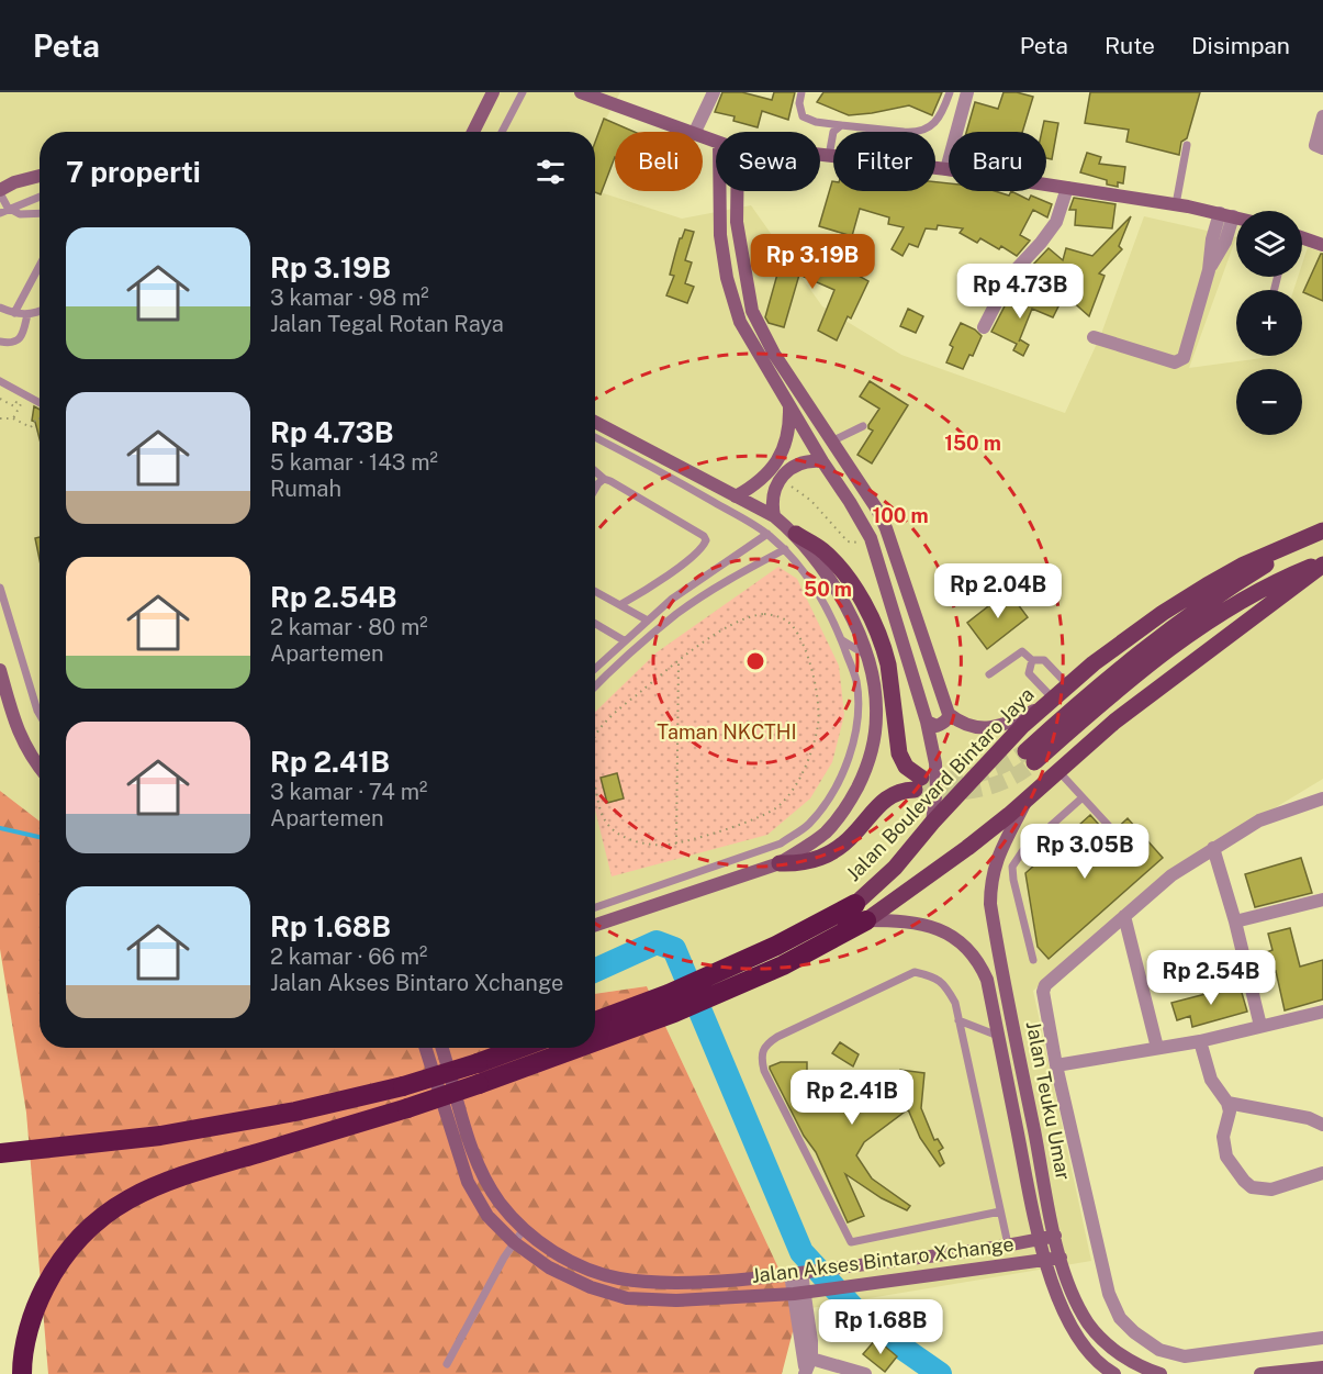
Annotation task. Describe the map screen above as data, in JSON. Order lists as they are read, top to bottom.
{
  "streets": {
    "main road": ["Jalan Boulevard Bintaro Jaya", "Jalan Teuku Umar", "Jalan Akses Bintaro Xchange"]
  },
  "crossings": [
    ["Jalan Teuku Umar", "Jalan Akses Bintaro Xchange"]
  ],
  "parks": ["Taman NKCTHI"],
  "page": {
    "header": "Peta",
    "nav": ["Peta", "Rute", "Disimpan"],
    "chip": [
      "Beli",
      "Sewa",
      "Filter",
      "Baru"
    ],
    "heading": "7 properti",
    "map_buttons": ["+", "−"],
    "list": [
      {
        "name": "Rp 3.19B",
        "note": "3 kamar · 98 m² · Jalan Tegal Rotan Raya"
      },
      {
        "name": "Rp 4.73B",
        "note": "5 kamar · 143 m² · Rumah"
      },
      {
        "name": "Rp 2.54B",
        "note": "2 kamar · 80 m² · Apartemen"
      },
      {
        "name": "Rp 2.41B",
        "note": "3 kamar · 74 m² · Apartemen"
      },
      {
        "name": "Rp 1.68B",
        "note": "2 kamar · 66 m² · Jalan Akses Bintaro Xchange"
      }
    ],
    "price": [
      "Rp 3.19B",
      "Rp 4.73B",
      "Rp 2.04B",
      "Rp 3.05B",
      "Rp 2.54B",
      "Rp 2.41B",
      "Rp 1.68B"
    ]
  },
  "rings": ["150 m", "100 m", "50 m"]
}
